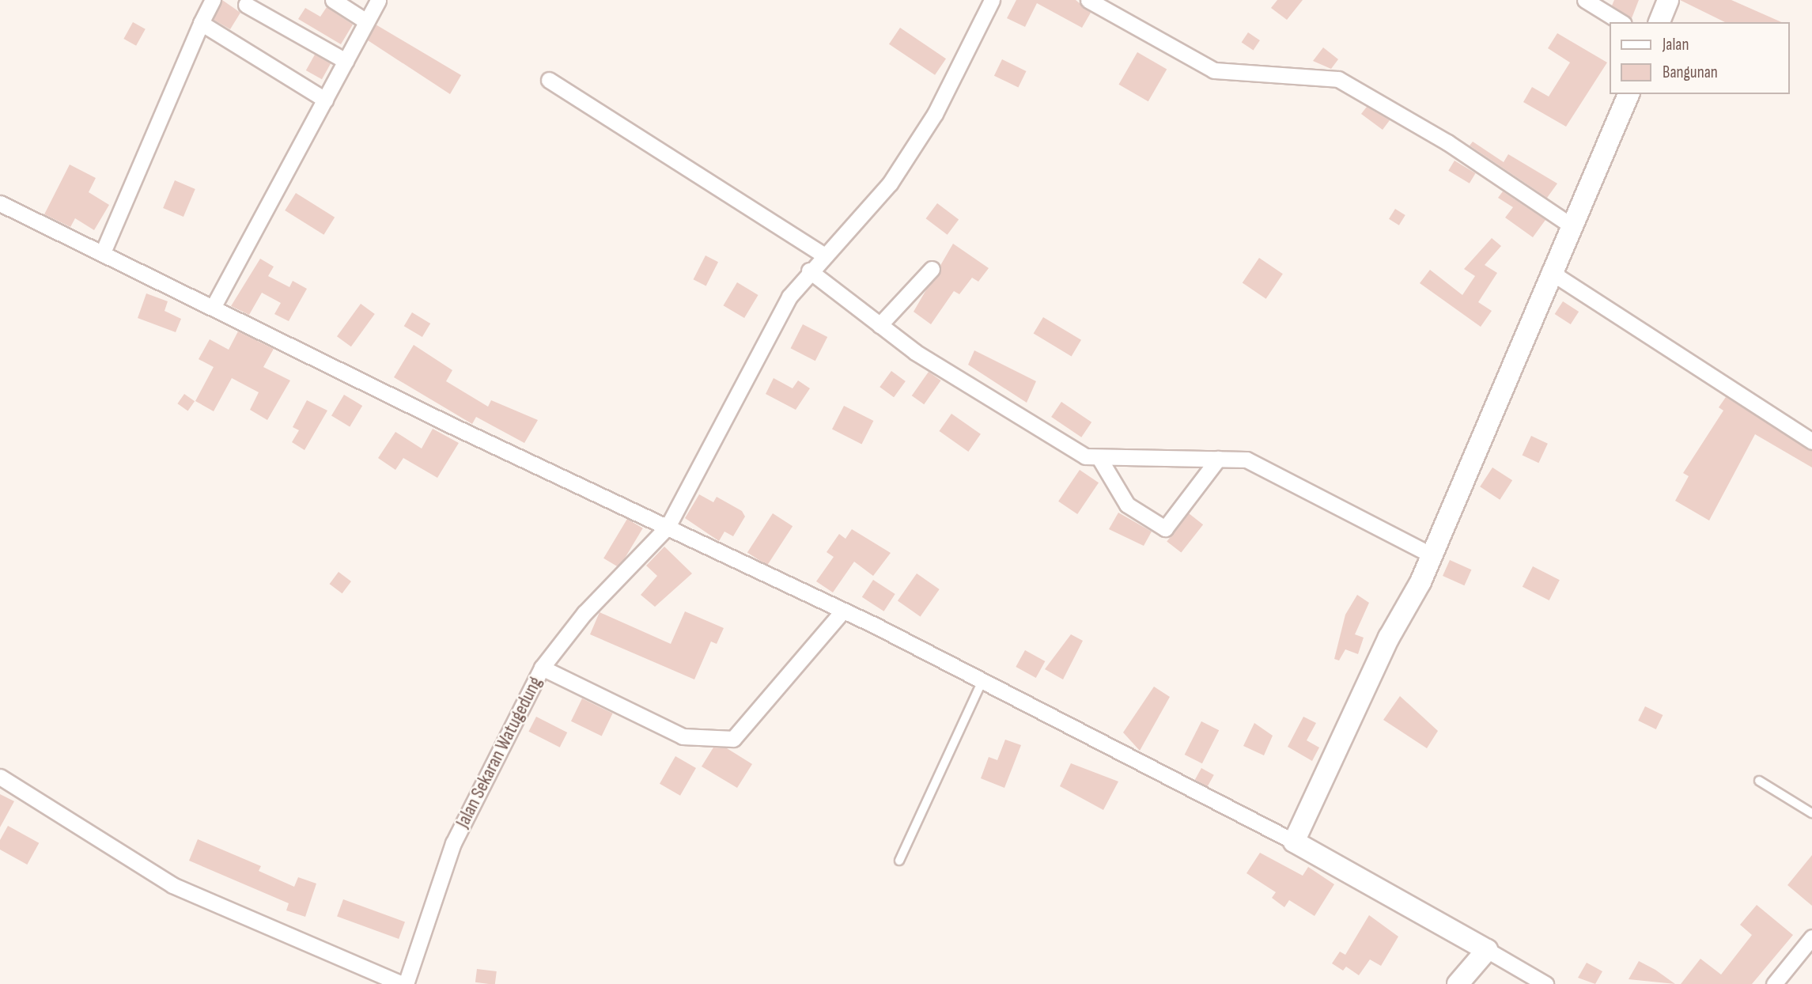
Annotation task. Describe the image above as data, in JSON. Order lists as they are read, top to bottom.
{
  "streets": {
    "street": ["Jalan Sekaran Watugedung"]
  },
  "legend": ["Jalan", "Bangunan"]
}
